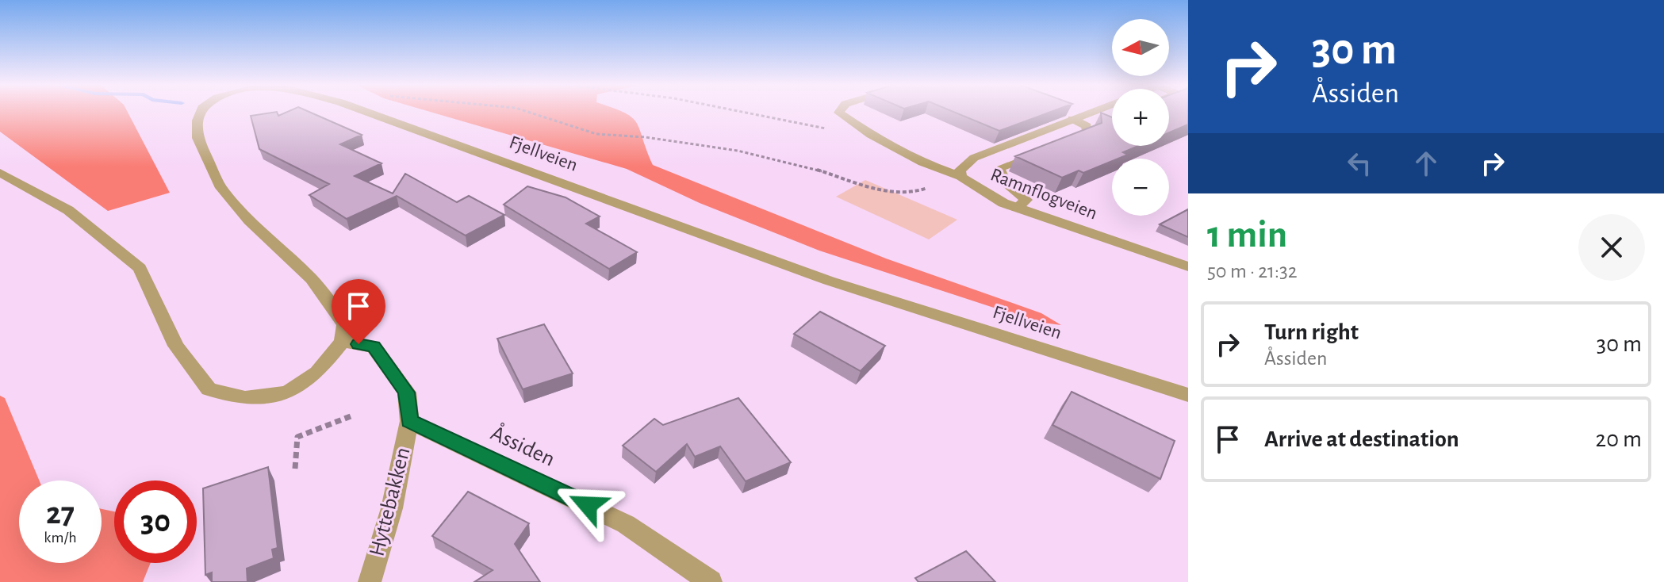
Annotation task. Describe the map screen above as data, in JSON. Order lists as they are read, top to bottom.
{
  "streets": {
    "street": [
      "Fjellveien",
      "Ramnflogveien",
      "Åssiden",
      "Hyttebakken"
    ]
  },
  "crossings": [
    ["Åssiden", "Hyttebakken"]
  ],
  "north": "left",
  "page": {
    "turn": ["30 m", "Åssiden"],
    "map_buttons": ["+", "−"],
    "heading": ["1 min", "50 m · 21:32"],
    "list": [
      {
        "name": "Turn right",
        "note": "Åssiden",
        "value": "30 m"
      },
      {
        "name": "Arrive at destination",
        "value": "20 m"
      }
    ],
    "speed": "27 km/h",
    "limit": "30"
  }
}
